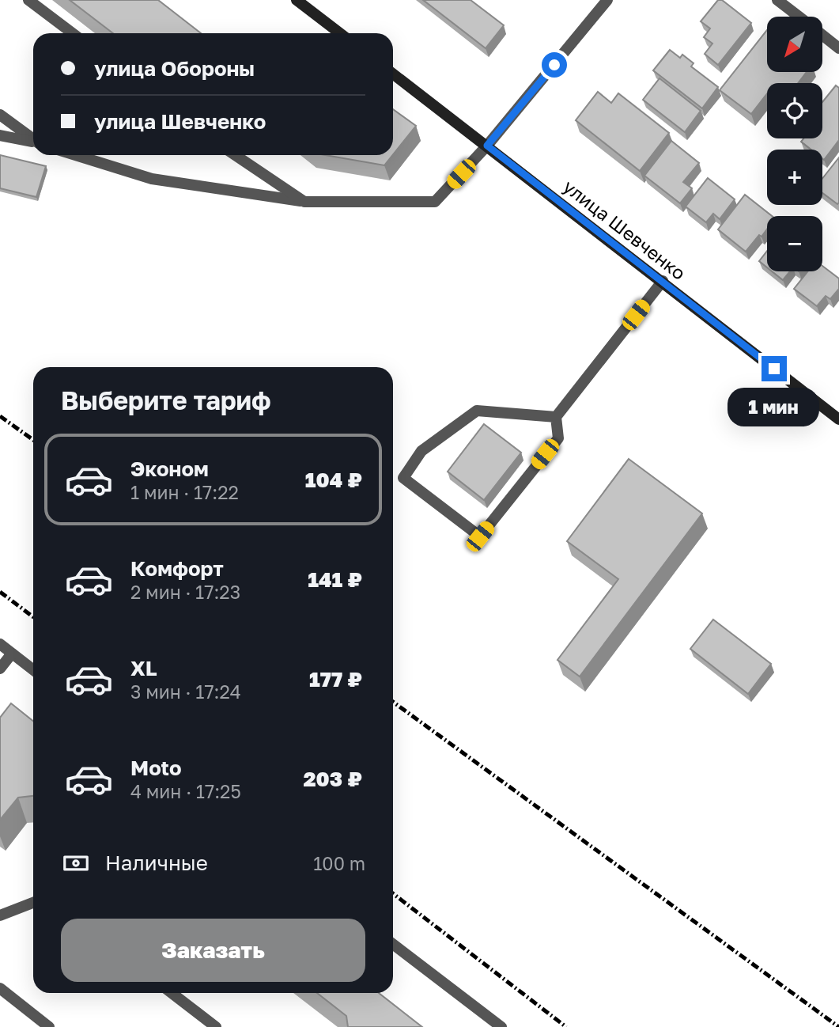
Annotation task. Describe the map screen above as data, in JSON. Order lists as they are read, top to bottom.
{
  "streets": {
    "main road": ["улица Шевченко"]
  },
  "north": "bottom left",
  "page": {
    "map_buttons": ["+", "−"],
    "banner": ["улица Обороны", "улица Шевченко"],
    "heading": "Выберите тариф",
    "bubble": "1 мин",
    "list": [
      {
        "name": "Эконом",
        "note": "1 мин · 17:22",
        "value": "104 ₽"
      },
      {
        "name": "Комфорт",
        "note": "2 мин · 17:23",
        "value": "141 ₽"
      },
      {
        "name": "XL",
        "note": "3 мин · 17:24",
        "value": "177 ₽"
      },
      {
        "name": "Moto",
        "note": "4 мин · 17:25",
        "value": "203 ₽"
      }
    ],
    "pay": ["Наличные", "100 m"],
    "buttons": "Заказать"
  }
}
